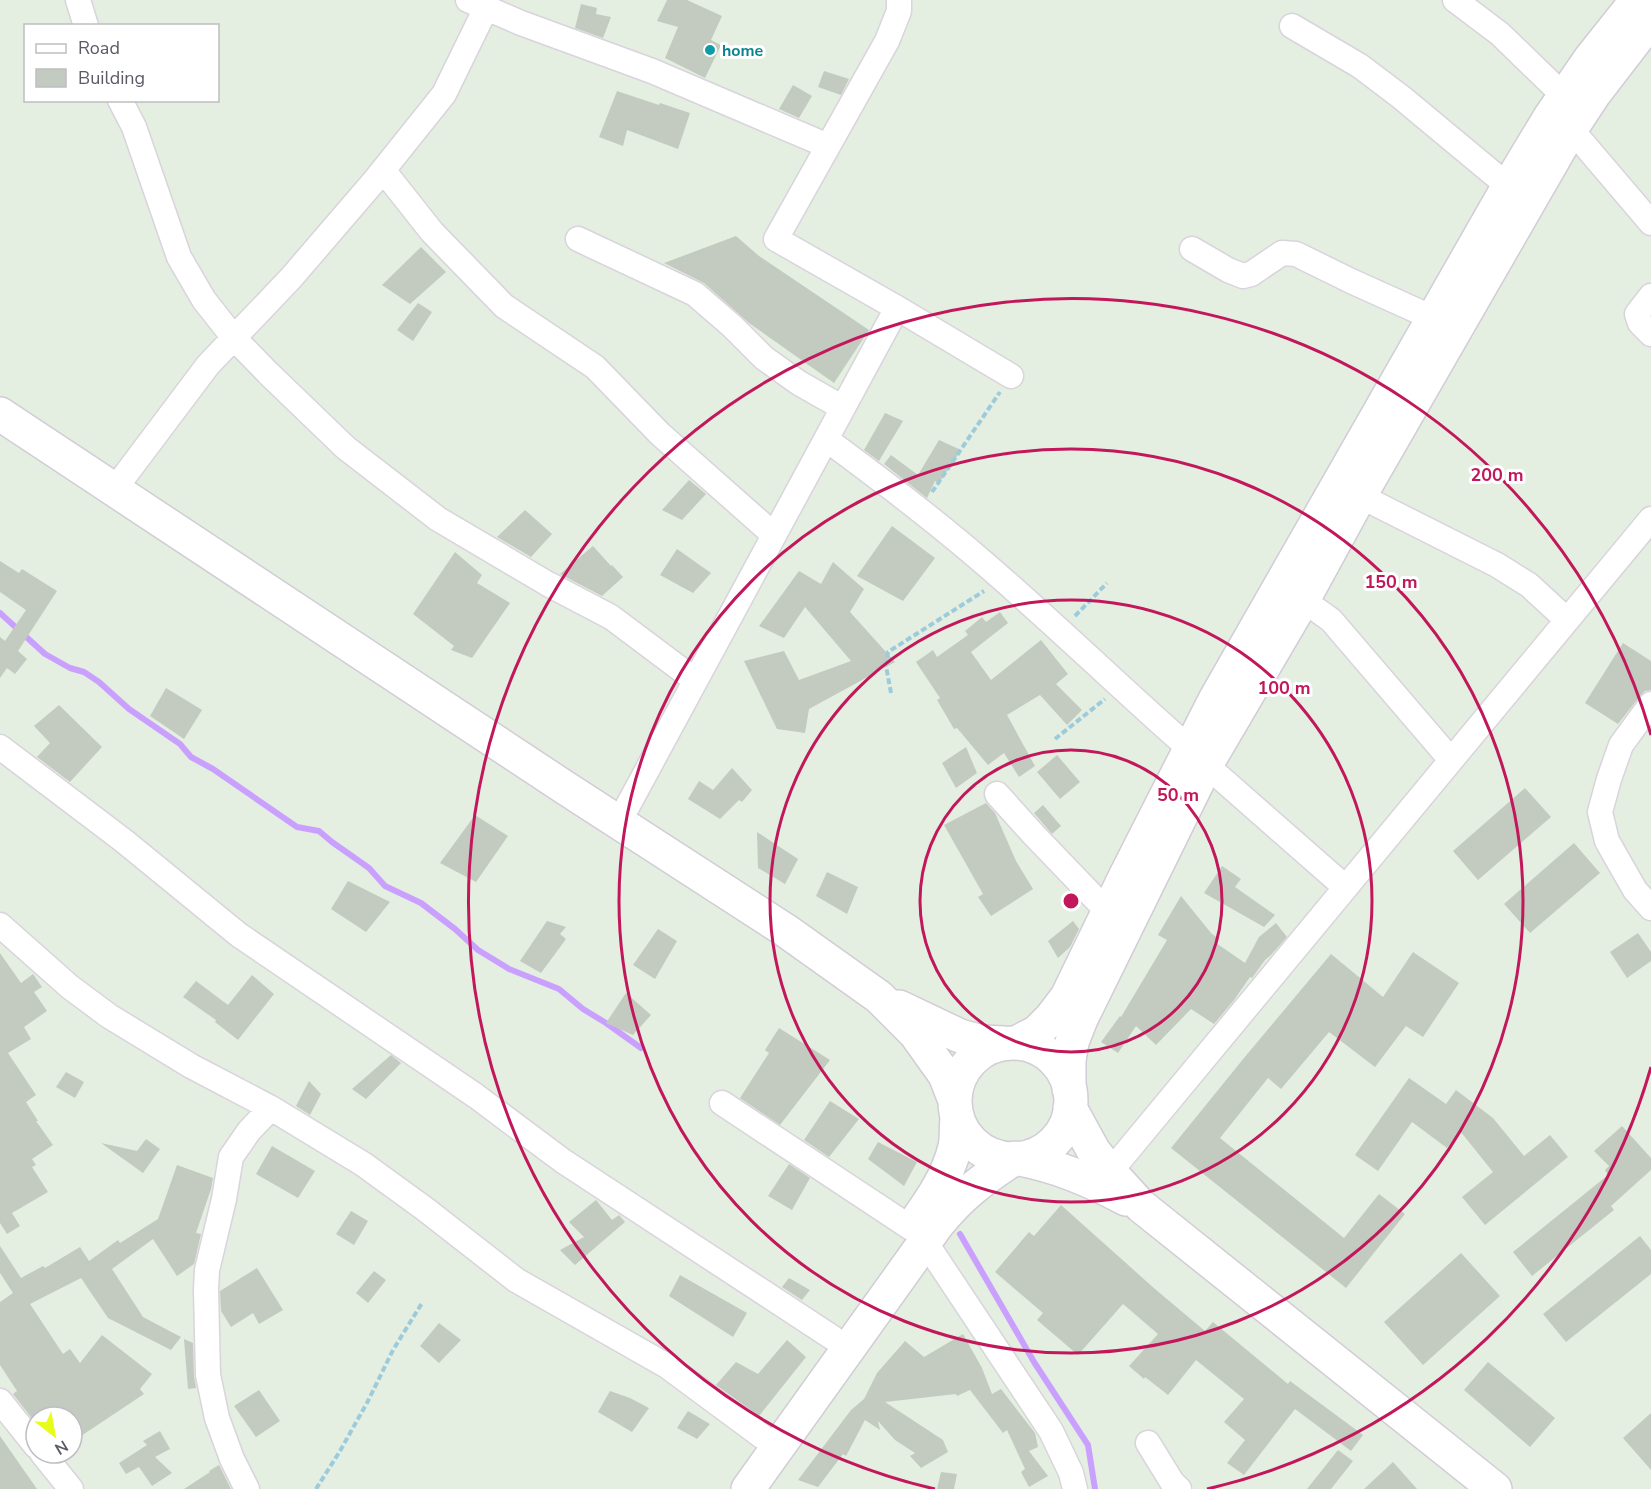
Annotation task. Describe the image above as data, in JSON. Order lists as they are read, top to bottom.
{
  "places": ["home"],
  "legend": ["Road", "Building"],
  "north": "bottom right",
  "rings": [
    "200 m",
    "150 m",
    "100 m",
    "50 m"
  ]
}
